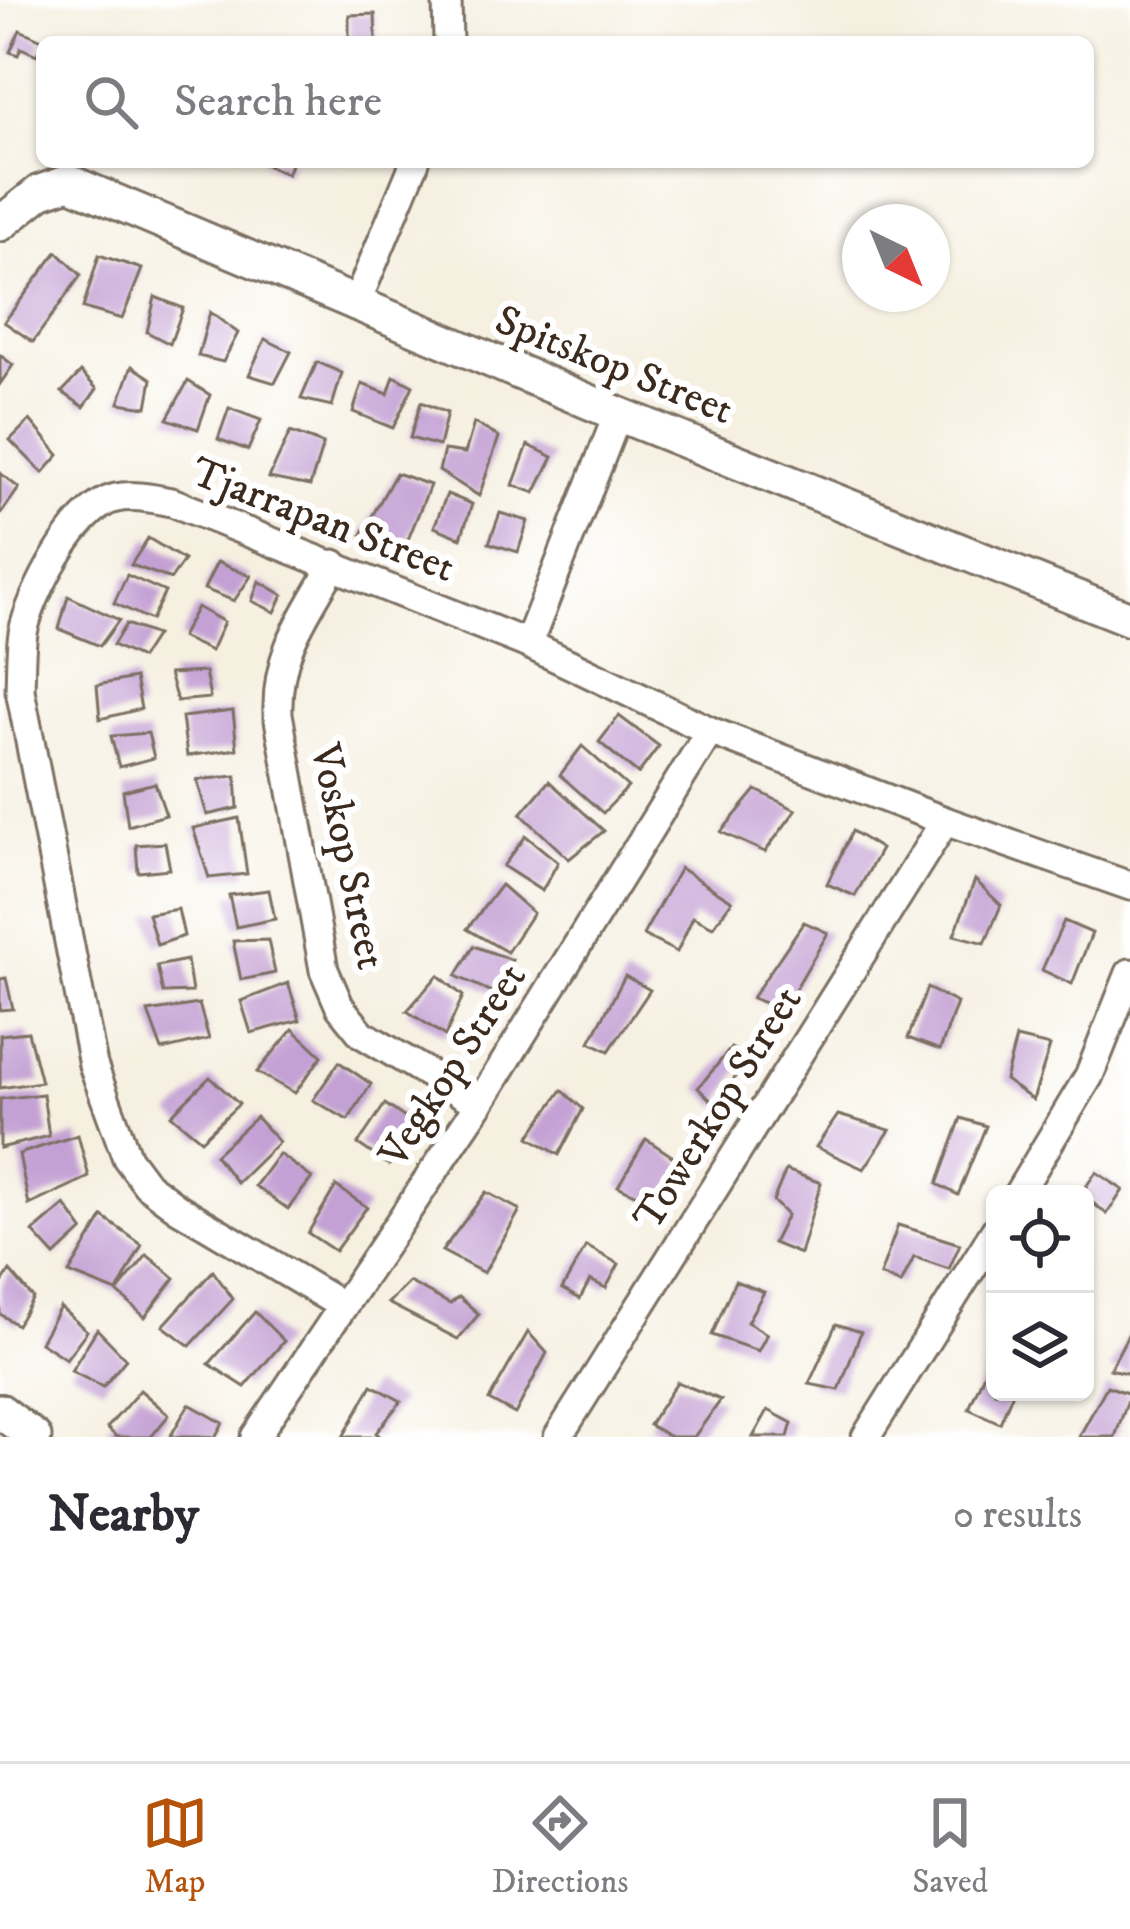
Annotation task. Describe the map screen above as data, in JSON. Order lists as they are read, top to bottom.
{
  "streets": {
    "street": [
      "Spitskop Street",
      "Tjarrapan Street",
      "Voskop Street",
      "Vegkop Street",
      "Towerkop Street"
    ]
  },
  "crossings": [
    ["Tjarrapan Street", "Voskop Street"],
    ["Tjarrapan Street", "Vegkop Street"],
    ["Tjarrapan Street", "Towerkop Street"],
    ["Voskop Street", "Vegkop Street"]
  ],
  "north": "bottom right",
  "page": {
    "search": "Search here",
    "heading": ["Nearby", "0 results"],
    "nav": ["Map", "Directions", "Saved"]
  }
}
